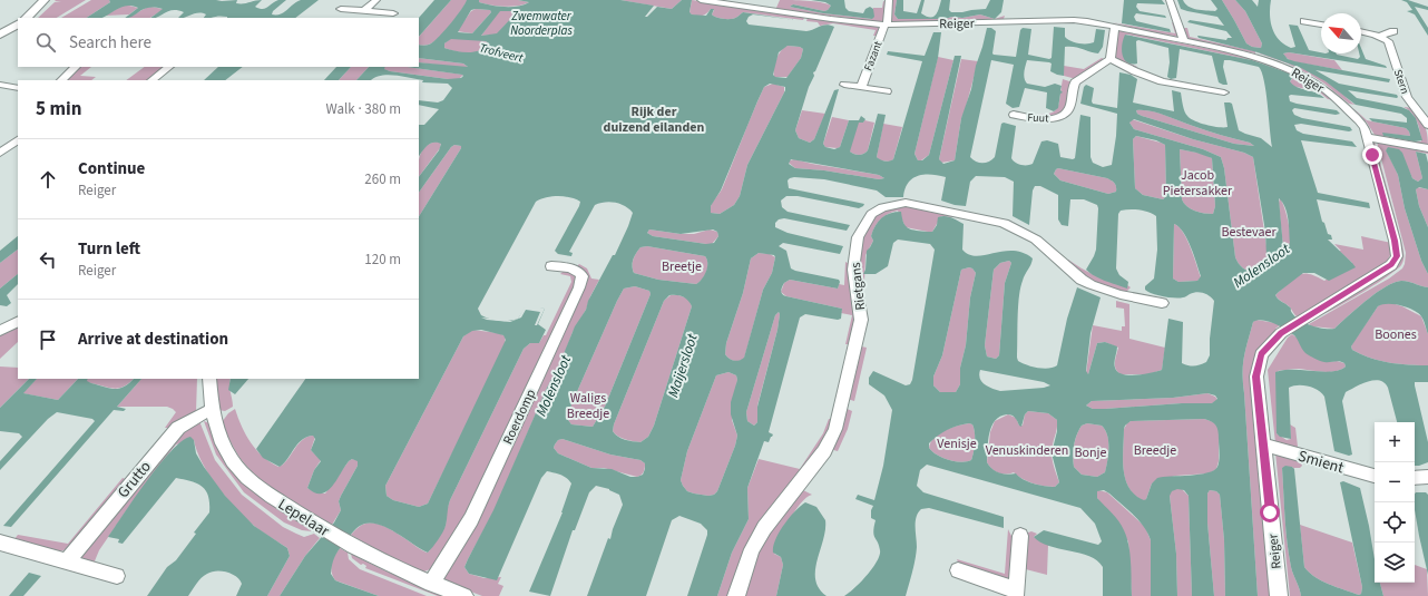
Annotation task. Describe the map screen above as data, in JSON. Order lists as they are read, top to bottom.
{
  "streets": {
    "street": [
      "Reiger",
      "Fazant",
      "Stern",
      "Fuut",
      "Rietgans",
      "Roerdomp",
      "Smient",
      "Grutto",
      "Lepelaar"
    ]
  },
  "crossings": [
    ["Reiger", "Fazant"],
    ["Reiger", "Smient"],
    ["Roerdomp", "Lepelaar"],
    ["Grutto", "Lepelaar"]
  ],
  "districts": ["Rijk der duizend eilanden"],
  "water": [
    "Zwemwater Noorderplas",
    "Trofveert",
    "Molensloot",
    "Maijersloot"
  ],
  "parks": [
    "Jacob Pietersakker",
    "Bestevaer",
    "Breetje",
    "Boones",
    "Waligs Breedje",
    "Venisje",
    "Venuskinderen",
    "Breedje",
    "Bonje"
  ],
  "north": "top left",
  "page": {
    "search": "Search here",
    "heading": ["5 min", "Walk · 380 m"],
    "list": [
      ["Continue", "Reiger", "260 m"],
      ["Turn left", "Reiger", "120 m"],
      "Arrive at destination"
    ],
    "map_buttons": ["+", "−"]
  }
}
